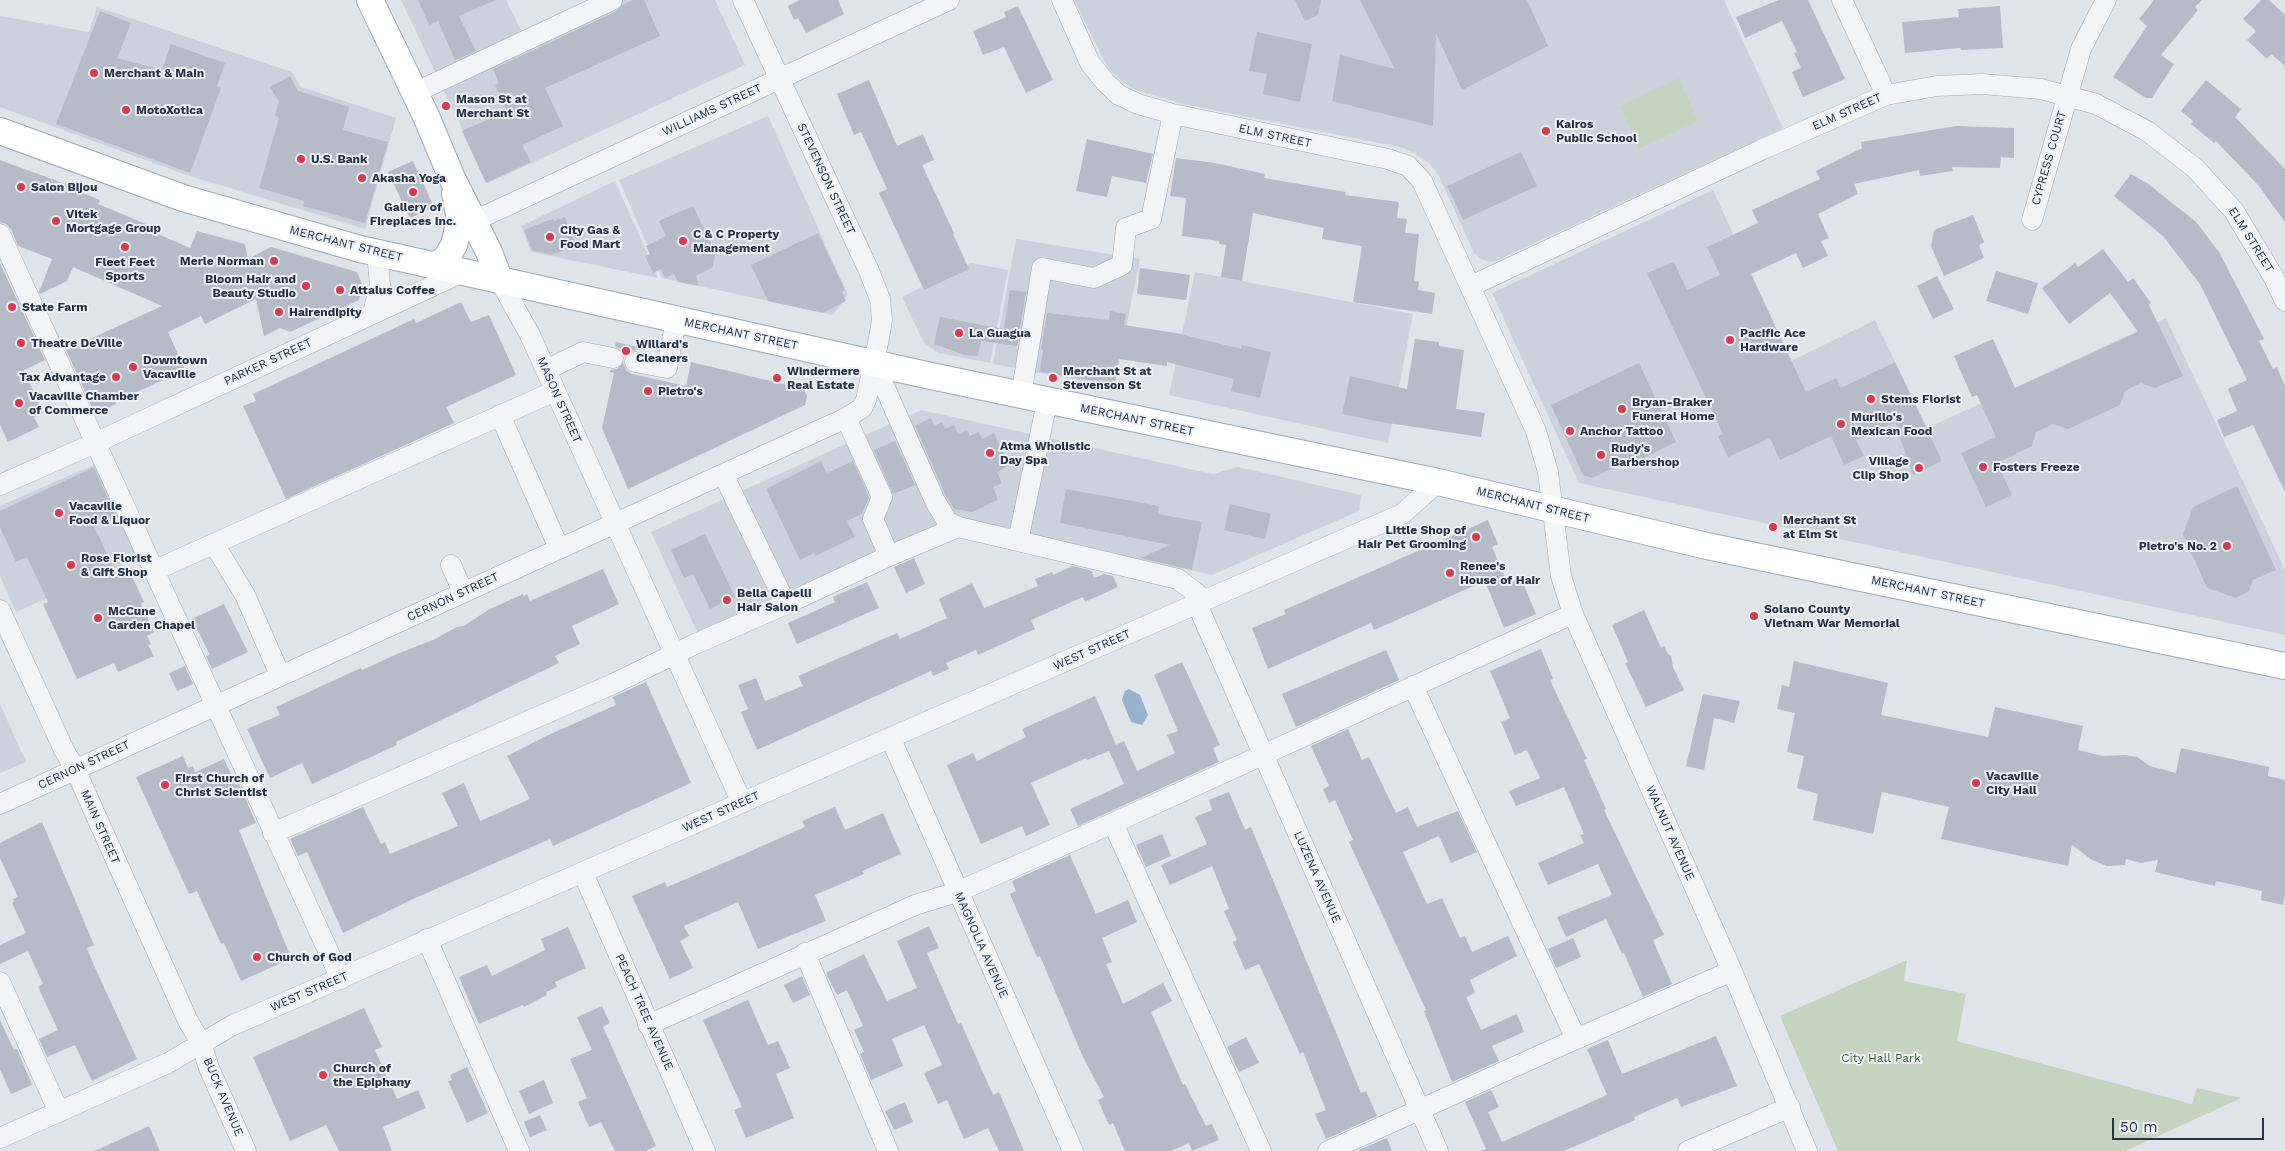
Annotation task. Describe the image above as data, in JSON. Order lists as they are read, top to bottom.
{
  "streets": {
    "main road": ["MERCHANT STREET", "MASON STREET"],
    "street": [
      "WILLIAMS STREET",
      "ELM STREET",
      "CYPRESS COURT",
      "STEVENSON STREET",
      "PARKER STREET",
      "CERNON STREET",
      "WEST STREET",
      "MAIN STREET",
      "WALNUT AVENUE",
      "LUZENA AVENUE",
      "MAGNOLIA AVENUE",
      "PEACH TREE AVENUE",
      "BUCK AVENUE"
    ]
  },
  "crossings": [
    ["WILLIAMS STREET", "STEVENSON STREET"],
    ["WILLIAMS STREET", "MASON STREET"],
    ["ELM STREET", "CYPRESS COURT"],
    ["ELM STREET", "MERCHANT STREET"],
    ["ELM STREET", "WALNUT AVENUE"],
    ["STEVENSON STREET", "MERCHANT STREET"],
    ["STEVENSON STREET", "CERNON STREET"],
    ["MERCHANT STREET", "PARKER STREET"],
    ["MERCHANT STREET", "MASON STREET"],
    ["MERCHANT STREET", "CERNON STREET"],
    ["MERCHANT STREET", "WEST STREET"],
    ["MERCHANT STREET", "WALNUT AVENUE"],
    ["MASON STREET", "CERNON STREET"],
    ["MASON STREET", "WEST STREET"],
    ["CERNON STREET", "MAIN STREET"],
    ["WEST STREET", "MAIN STREET"],
    ["WEST STREET", "LUZENA AVENUE"],
    ["WEST STREET", "MAGNOLIA AVENUE"],
    ["WEST STREET", "PEACH TREE AVENUE"],
    ["WEST STREET", "BUCK AVENUE"],
    ["MAIN STREET", "BUCK AVENUE"]
  ],
  "parks": ["City Hall Park"],
  "places": [
    "Merchant & Main",
    "Mason St at Merchant St",
    "MotoXotica",
    "Kairos Public School",
    "U.S. Bank",
    "Akasha Yoga",
    "Salon Bijou",
    "Gallery of Fireplaces Inc.",
    "Vitek Mortgage Group",
    "City Gas & Food Mart",
    "C & C Property Management",
    "Fleet Feet Sports",
    "Merle Norman",
    "Bloom Hair and Beauty Studio",
    "Attalus Coffee",
    "State Farm",
    "Hairendipity",
    "La Guagua",
    "Pacific Ace Hardware",
    "Theatre DeVille",
    "Willard's Cleaners",
    "Downtown Vacaville",
    "Tax Advantage",
    "Windermere Real Estate",
    "Merchant St at Stevenson St",
    "Pietro's",
    "Stems Florist",
    "Vacaville Chamber of Commerce",
    "Bryan-Braker Funeral Home",
    "Murillo's Mexican Food",
    "Anchor Tattoo",
    "Atma Wholistic Day Spa",
    "Rudy's Barbershop",
    "Fosters Freeze",
    "Village Clip Shop",
    "Vacaville Food & Liquor",
    "Merchant St at Elm St",
    "Little Shop of Hair Pet Grooming",
    "Pietro's No. 2",
    "Rose Florist & Gift Shop",
    "Renee's House of Hair",
    "Bella Capelli Hair Salon",
    "Solano County Vietnam War Memorial",
    "McCune Garden Chapel",
    "Vacaville City Hall",
    "First Church of Christ Scientist",
    "Church of God",
    "Church of the Epiphany"
  ],
  "scale_bar": "50 m"
}
